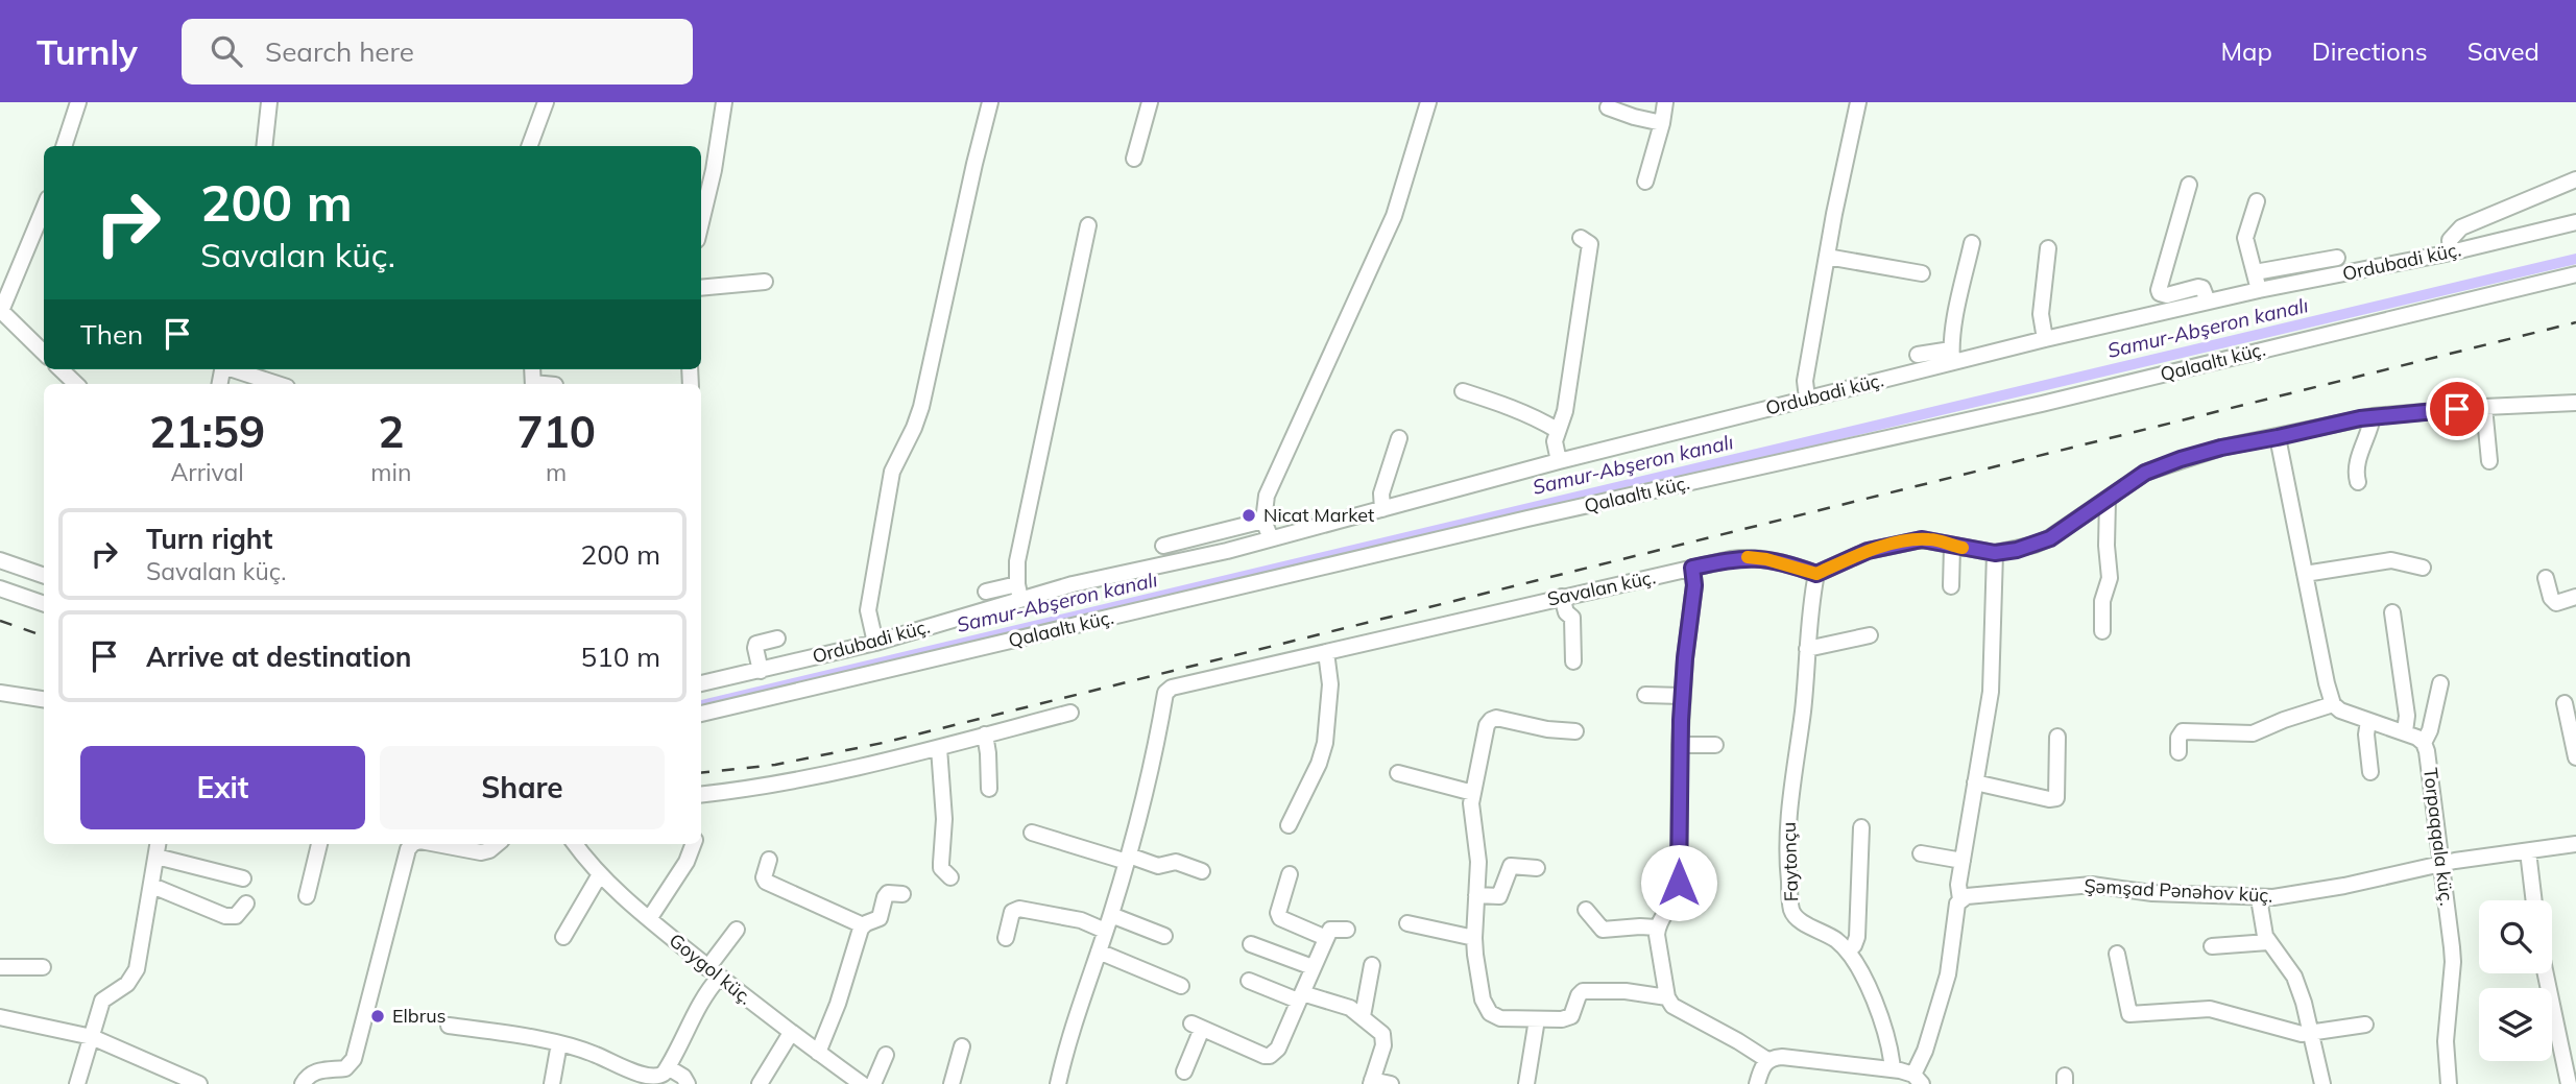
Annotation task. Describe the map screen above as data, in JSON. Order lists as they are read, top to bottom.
{
  "streets": {
    "street": [
      "Ordubadi küç.",
      "Qalaaltı küç.",
      "Savalan küç.",
      "Torpaqqala küç.",
      "Faytonçu",
      "Şəmşad Pənəhov küç.",
      "Goygol küç."
    ]
  },
  "crossings": [
    ["Savalan küç.", "Faytonçu"],
    ["Torpaqqala küç.", "Şəmşad Pənəhov küç."]
  ],
  "water": ["Samur-Abşeron kanalı"],
  "places": ["Nicat Market", "Elbrus"],
  "page": {
    "header": "Turnly",
    "search": "Search here",
    "nav": ["Map", "Directions", "Saved"],
    "turn": ["200 m", "Savalan küç."],
    "then": "Then",
    "eta": [
      "21:59",
      "Arrival",
      "2",
      "min",
      "710",
      "m"
    ],
    "list": [
      {
        "name": "Turn right",
        "note": "Savalan küç.",
        "value": "200 m"
      },
      {
        "name": "Arrive at destination",
        "value": "510 m"
      }
    ],
    "buttons": ["Exit", "Share"]
  }
}
